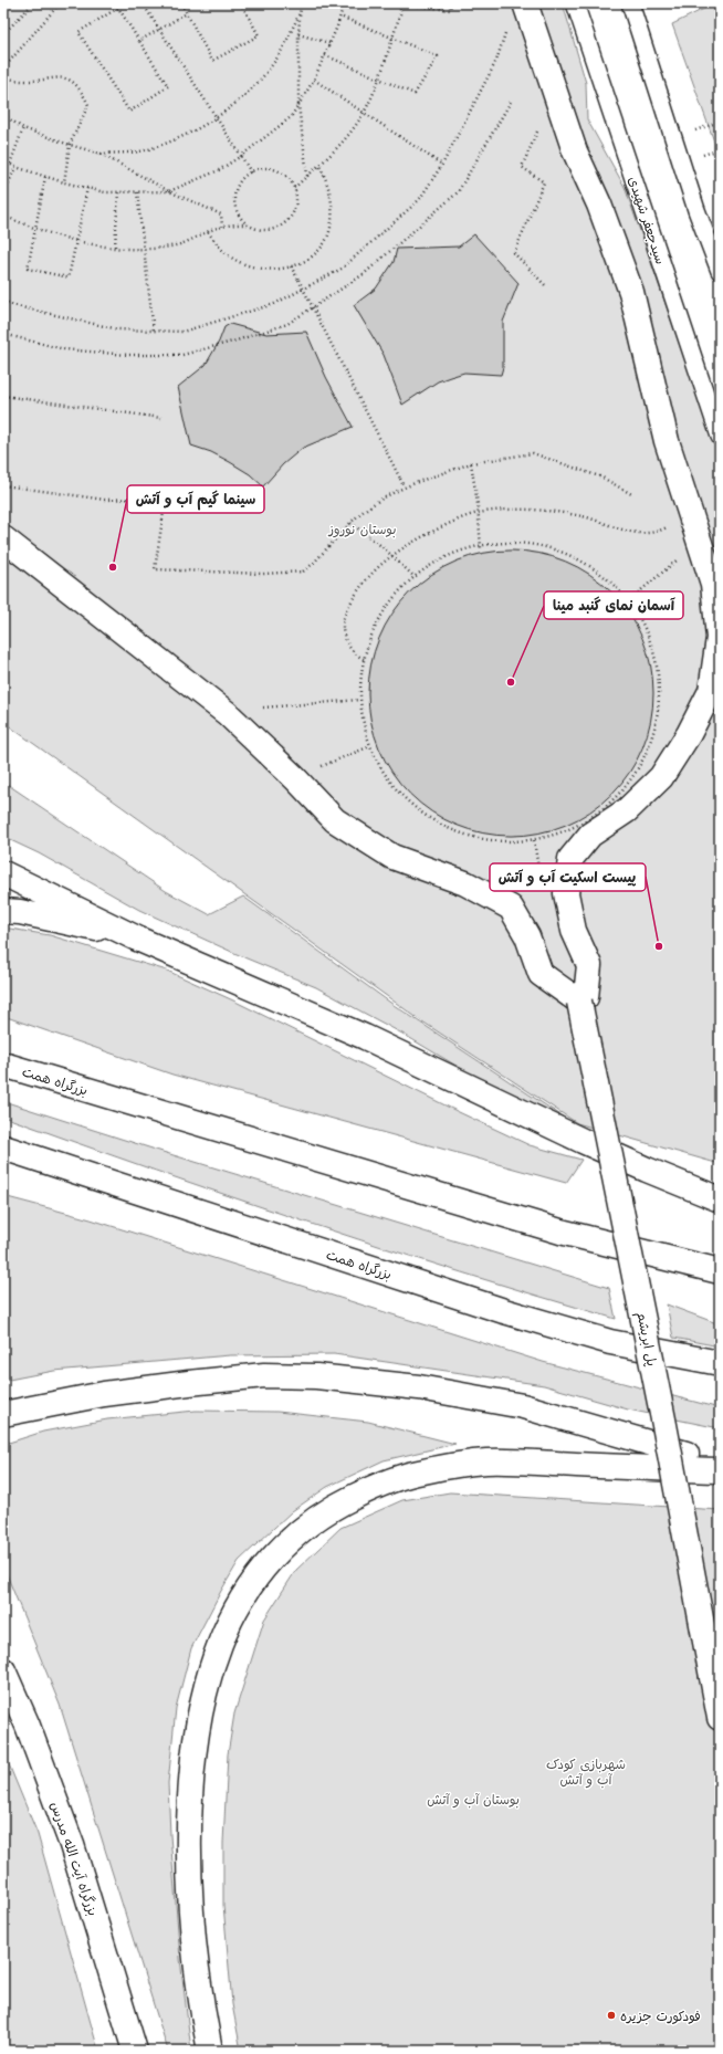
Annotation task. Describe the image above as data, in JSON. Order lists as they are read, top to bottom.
{
  "streets": {
    "main road": ["بزرگراه همت", "پل ابریشم", "بزرگراه آیت الله مدرس"],
    "lane": ["سیدجعفر شهیدی"]
  },
  "parks": ["بوستان نوروز", "شهربازی کودک آب و آتش", "بوستان آب و آتش"],
  "places": [
    "سینما گیم آب و آتش",
    "آسمان نمای گنبد مینا",
    "پیست اسکیت آب و آتش",
    "فودکورت جزیره"
  ]
}
